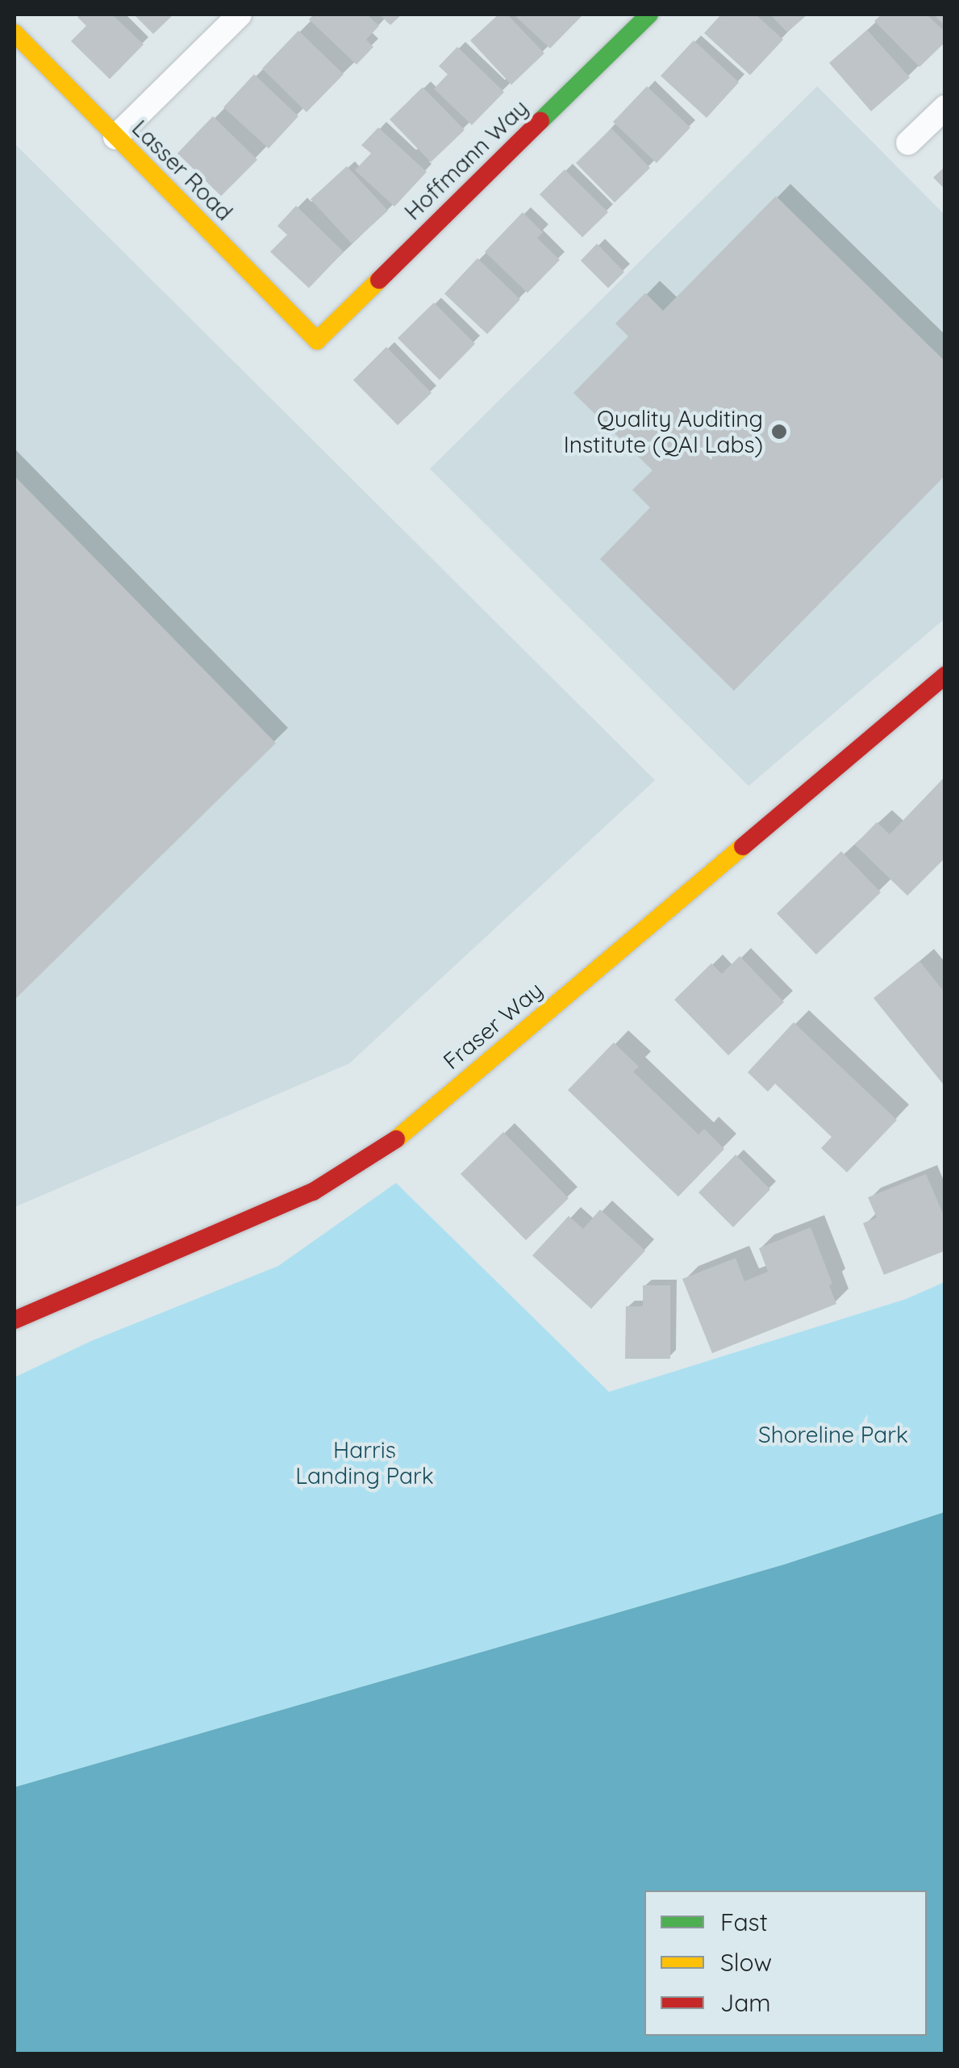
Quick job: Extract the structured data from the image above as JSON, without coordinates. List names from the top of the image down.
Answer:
{
  "streets": {
    "street": ["Hoffmann Way", "Lasser Road", "Fraser Way"]
  },
  "crossings": [
    ["Hoffmann Way", "Lasser Road"]
  ],
  "parks": ["Shoreline Park", "Harris Landing Park"],
  "places": ["Quality Auditing Institute (QAI Labs)"],
  "legend": ["Fast", "Slow", "Jam"]
}
